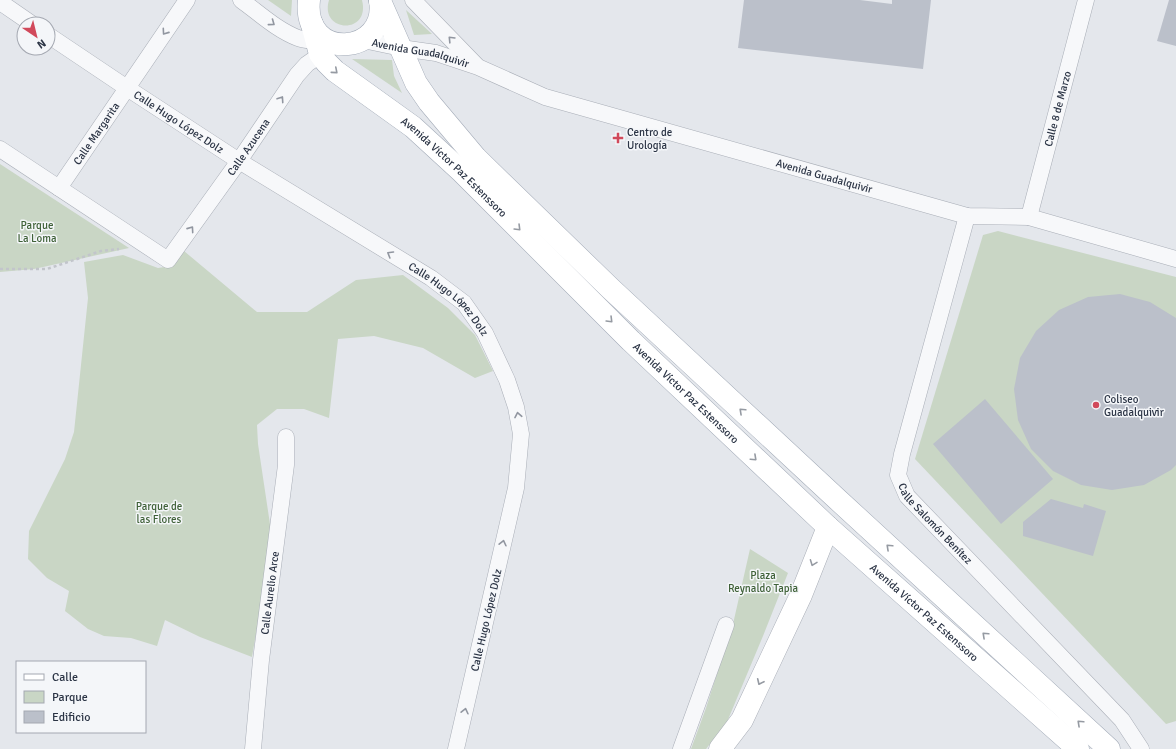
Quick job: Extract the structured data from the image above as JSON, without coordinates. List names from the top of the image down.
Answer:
{
  "streets": {
    "main road": ["Avenida Víctor Paz Estenssoro"],
    "street": [
      "Avenida Guadalquivir",
      "Calle 8 de Marzo",
      "Calle Hugo López Dolz",
      "Calle Margarita",
      "Calle Azucena",
      "Calle Salomón Benítez",
      "Calle Aurelio Arce"
    ]
  },
  "crossings": [
    ["Avenida Guadalquivir", "Calle 8 de Marzo"],
    ["Avenida Guadalquivir", "Avenida Víctor Paz Estenssoro"],
    ["Avenida Guadalquivir", "Calle Salomón Benítez"],
    ["Calle Hugo López Dolz", "Calle Margarita"],
    ["Calle Hugo López Dolz", "Calle Azucena"],
    ["Calle Margarita", "Calle Azucena"],
    ["Calle Azucena", "Avenida Víctor Paz Estenssoro"]
  ],
  "one_way": ["Calle Hugo López Dolz", "Calle Margarita"],
  "parks": ["Parque La Loma", "Parque de las Flores", "Plaza Reynaldo Tapia"],
  "places": {
    "health": ["Centro de Urología"],
    "other": ["Coliseo Guadalquivir"]
  },
  "legend": ["Calle", "Parque", "Edificio"],
  "north": "bottom right"
}
